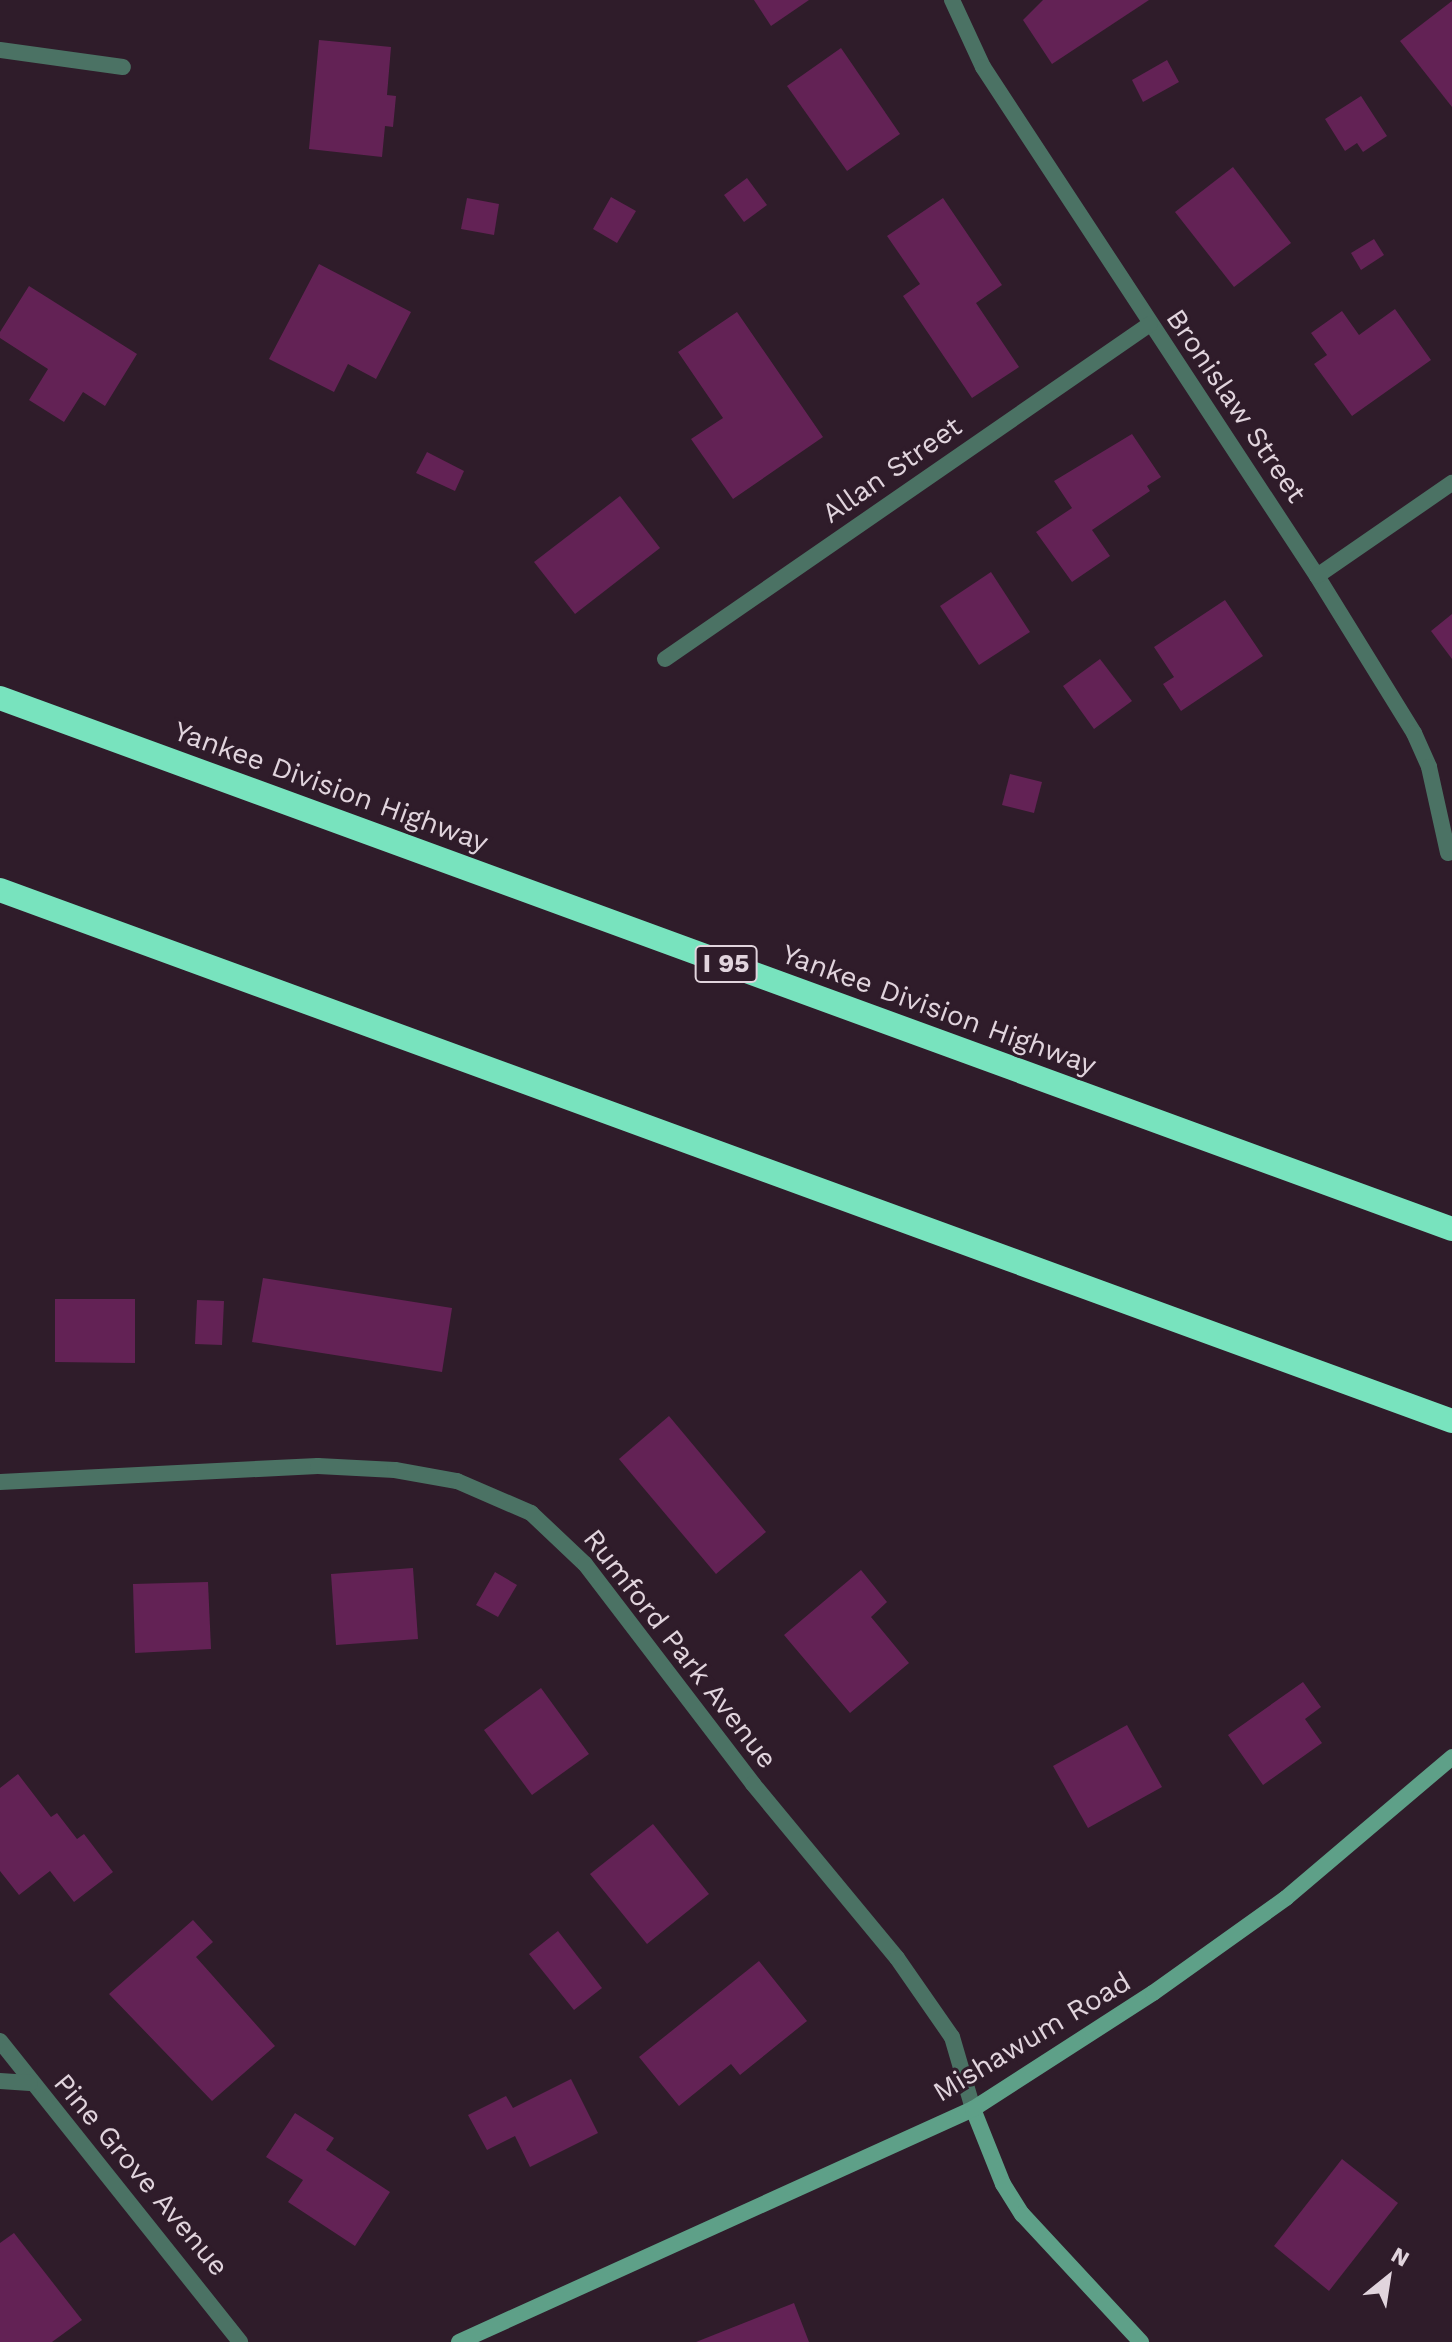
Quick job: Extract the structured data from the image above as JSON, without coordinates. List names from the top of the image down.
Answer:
{
  "streets": {
    "highway": ["Yankee Division Highway", "I 95"],
    "main road": ["Mishawum Road"],
    "street": [
      "Bronislaw Street",
      "Allan Street",
      "Rumford Park Avenue",
      "Pine Grove Avenue"
    ]
  },
  "crossings": [
    ["Bronislaw Street", "Allan Street"],
    ["Rumford Park Avenue", "Mishawum Road"]
  ],
  "north": "top right"
}
